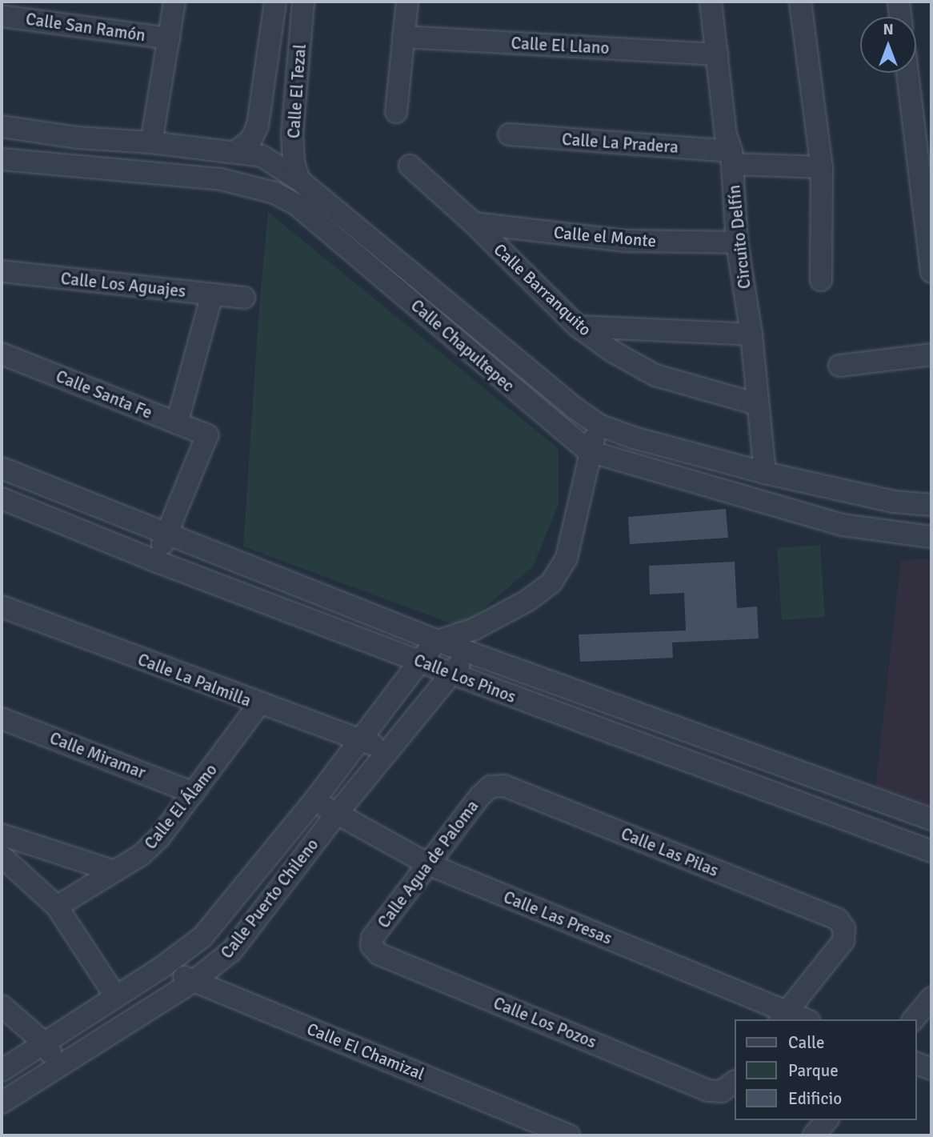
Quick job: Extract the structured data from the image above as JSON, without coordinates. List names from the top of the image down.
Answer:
{
  "streets": {
    "street": [
      "Calle San Ramón",
      "Calle El Llano",
      "Calle El Tezal",
      "Calle La Pradera",
      "Calle el Monte",
      "Circuito Delfín",
      "Calle Los Aguajes",
      "Calle Barranquito",
      "Calle Chapultepec",
      "Calle Santa Fe",
      "Calle Los Pinos",
      "Calle La Palmilla",
      "Calle Miramar",
      "Calle El Álamo",
      "Calle Las Pilas",
      "Calle Agua de Paloma",
      "Calle Puerto Chileno",
      "Calle Las Presas",
      "Calle Los Pozos",
      "Calle El Chamizal"
    ]
  },
  "crossings": [
    ["Calle El Llano", "Circuito Delfín"],
    ["Calle El Tezal", "Calle Chapultepec"],
    ["Calle La Pradera", "Circuito Delfín"],
    ["Calle el Monte", "Circuito Delfín"],
    ["Calle el Monte", "Calle Barranquito"],
    ["Circuito Delfín", "Calle Barranquito"],
    ["Circuito Delfín", "Calle Chapultepec"],
    ["Calle Santa Fe", "Calle Los Pinos"],
    ["Calle Los Pinos", "Calle Puerto Chileno"],
    ["Calle La Palmilla", "Calle El Álamo"],
    ["Calle La Palmilla", "Calle Puerto Chileno"],
    ["Calle Miramar", "Calle El Álamo"],
    ["Calle Las Pilas", "Calle Agua de Paloma"],
    ["Calle Las Pilas", "Calle Las Presas"],
    ["Calle Agua de Paloma", "Calle Las Presas"],
    ["Calle Agua de Paloma", "Calle Los Pozos"],
    ["Calle Puerto Chileno", "Calle Las Presas"],
    ["Calle Puerto Chileno", "Calle El Chamizal"]
  ],
  "legend": ["Calle", "Parque", "Edificio"],
  "north": "top"
}
